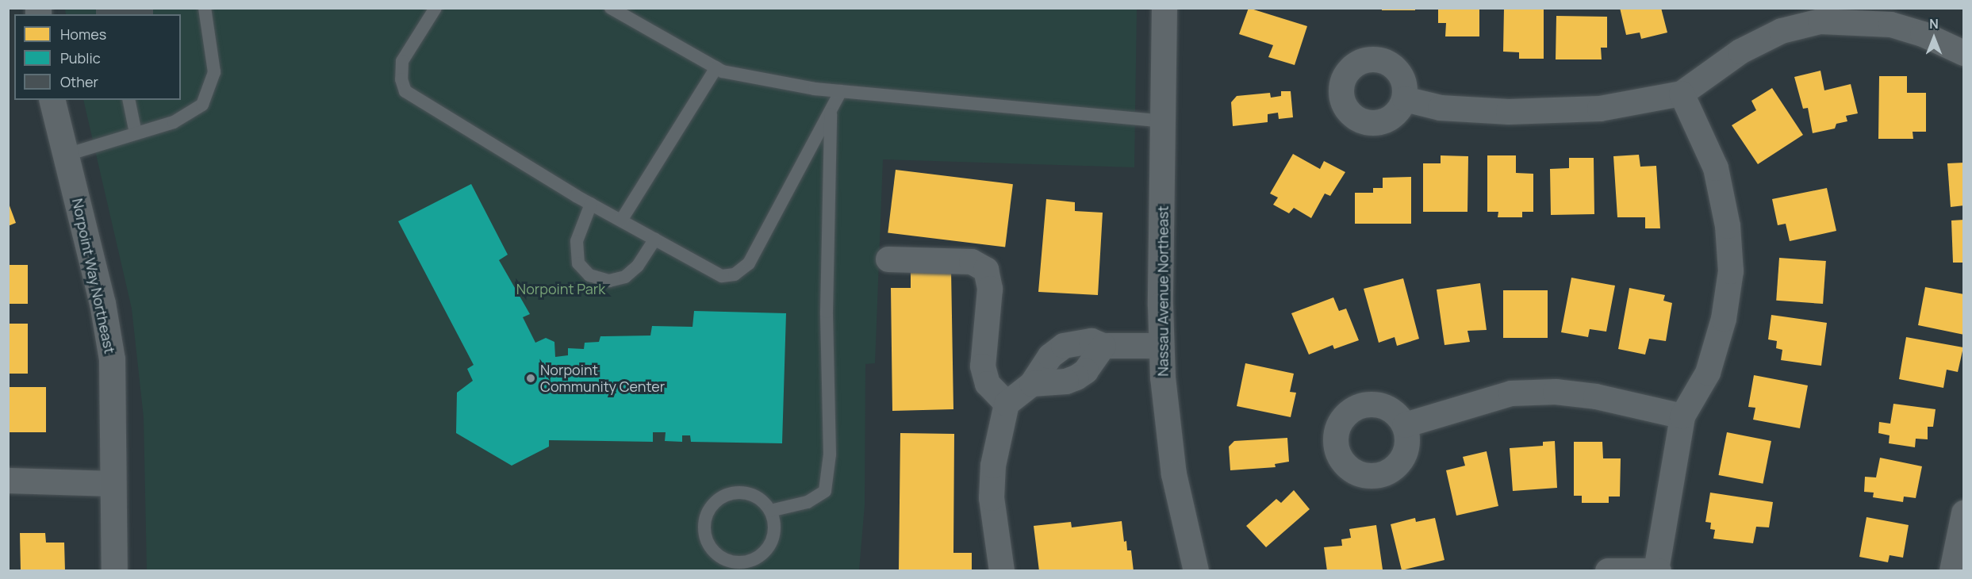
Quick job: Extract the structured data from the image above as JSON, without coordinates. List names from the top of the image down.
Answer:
{
  "streets": {
    "street": ["Norpoint Way Northeast", "Nassau Avenue Northeast"]
  },
  "parks": ["Norpoint Park"],
  "places": ["Norpoint Community Center"],
  "legend": ["Homes", "Public", "Other"],
  "north": "top"
}
